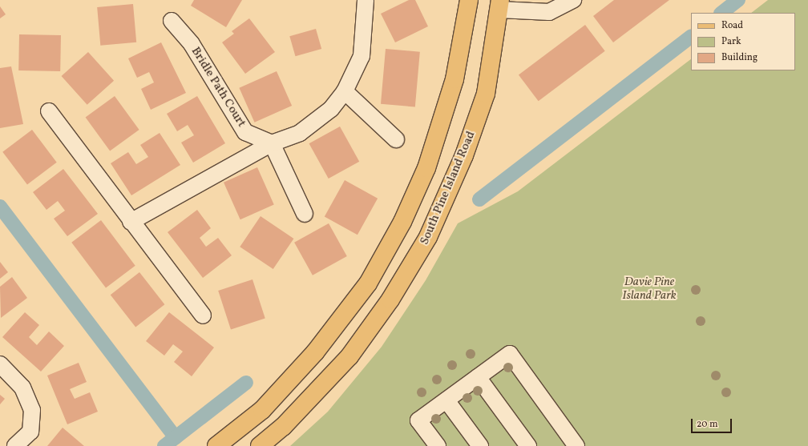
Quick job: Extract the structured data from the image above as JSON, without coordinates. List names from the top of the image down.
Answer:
{
  "streets": {
    "main road": ["South Pine Island Road"],
    "street": ["Bridle Path Court"]
  },
  "parks": ["Davie Pine Island Park"],
  "legend": ["Road", "Park", "Building"],
  "scale_bar": "20 m"
}
